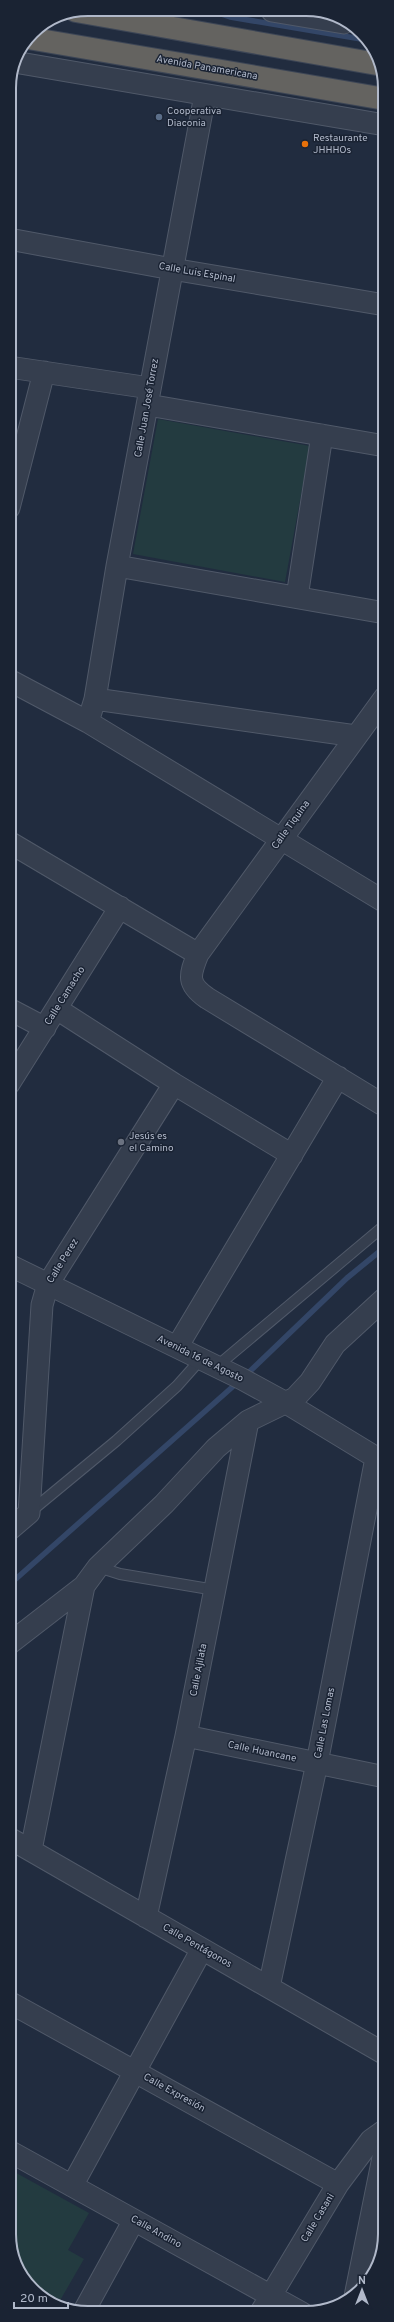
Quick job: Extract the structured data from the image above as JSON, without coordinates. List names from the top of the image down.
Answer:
{
  "streets": {
    "highway": ["Avenida Panamericana"],
    "street": [
      "Calle Luis Espinal",
      "Calle Juan José Torrez",
      "Calle Tiquina",
      "Calle Camacho",
      "Calle Perez",
      "Avenida 16 de Agosto",
      "Calle Ajllata",
      "Calle Las Lomas",
      "Calle Huancane",
      "Calle Pentágonos",
      "Calle Expresión",
      "Calle Casani",
      "Calle Andino"
    ]
  },
  "crossings": [
    ["Calle Luis Espinal", "Calle Juan José Torrez"],
    ["Calle Perez", "Avenida 16 de Agosto"],
    ["Calle Ajllata", "Calle Huancane"],
    ["Calle Ajllata", "Calle Pentágonos"],
    ["Calle Las Lomas", "Calle Huancane"],
    ["Calle Las Lomas", "Calle Pentágonos"],
    ["Calle Expresión", "Calle Casani"],
    ["Calle Casani", "Calle Andino"]
  ],
  "places": ["Cooperativa Diaconia", "Restaurante JHHHOs", "Jesús es el Camino"],
  "scale_bar": "20 m",
  "north": "top"
}
